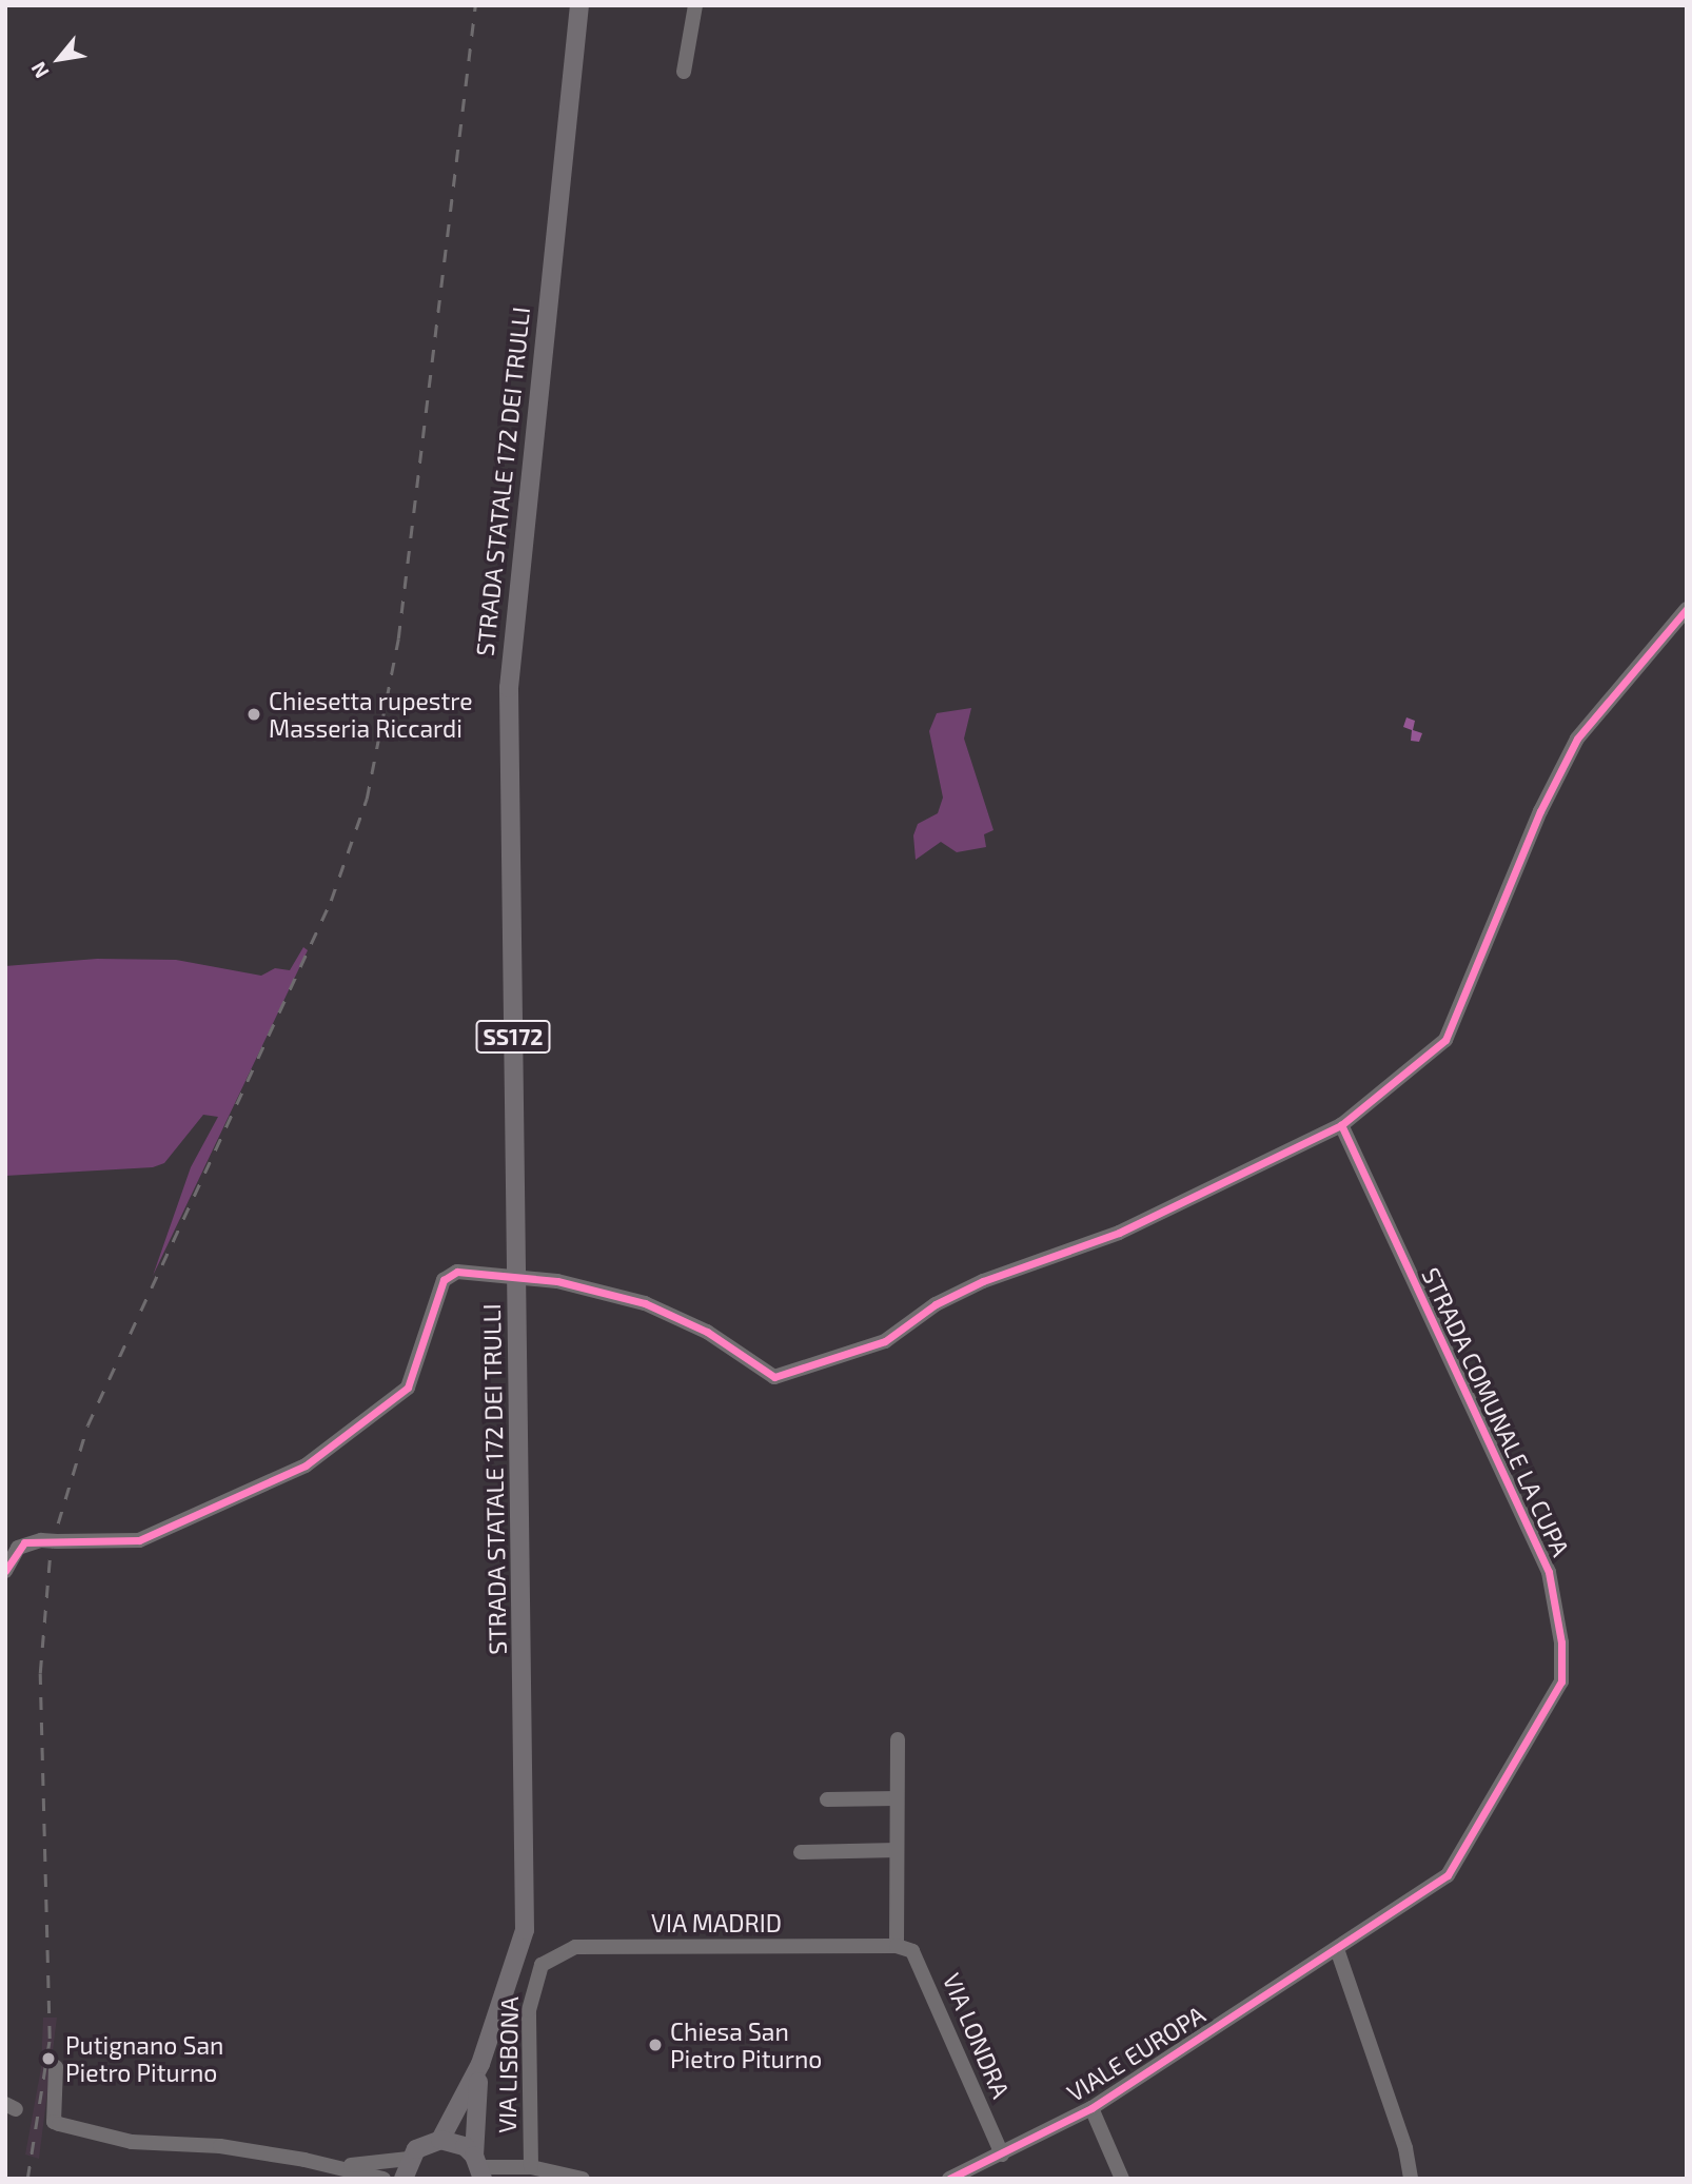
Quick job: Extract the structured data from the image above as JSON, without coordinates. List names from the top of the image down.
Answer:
{
  "streets": {
    "main road": ["STRADA STATALE 172 DEI TRULLI", "SS172"],
    "street": [
      "STRADA COMUNALE LA CUPA",
      "VIA MADRID",
      "VIA LONDRA",
      "VIALE EUROPA",
      "VIA LISBONA"
    ]
  },
  "crossings": [
    ["STRADA COMUNALE LA CUPA", "VIALE EUROPA"],
    ["VIA MADRID", "VIA LONDRA"],
    ["VIA MADRID", "VIA LISBONA"],
    ["VIA LONDRA", "VIALE EUROPA"]
  ],
  "places": ["Chiesetta rupestre Masseria Riccardi", "Chiesa San Pietro Piturno", "Putignano San Pietro Piturno"],
  "north": "bottom left"
}
